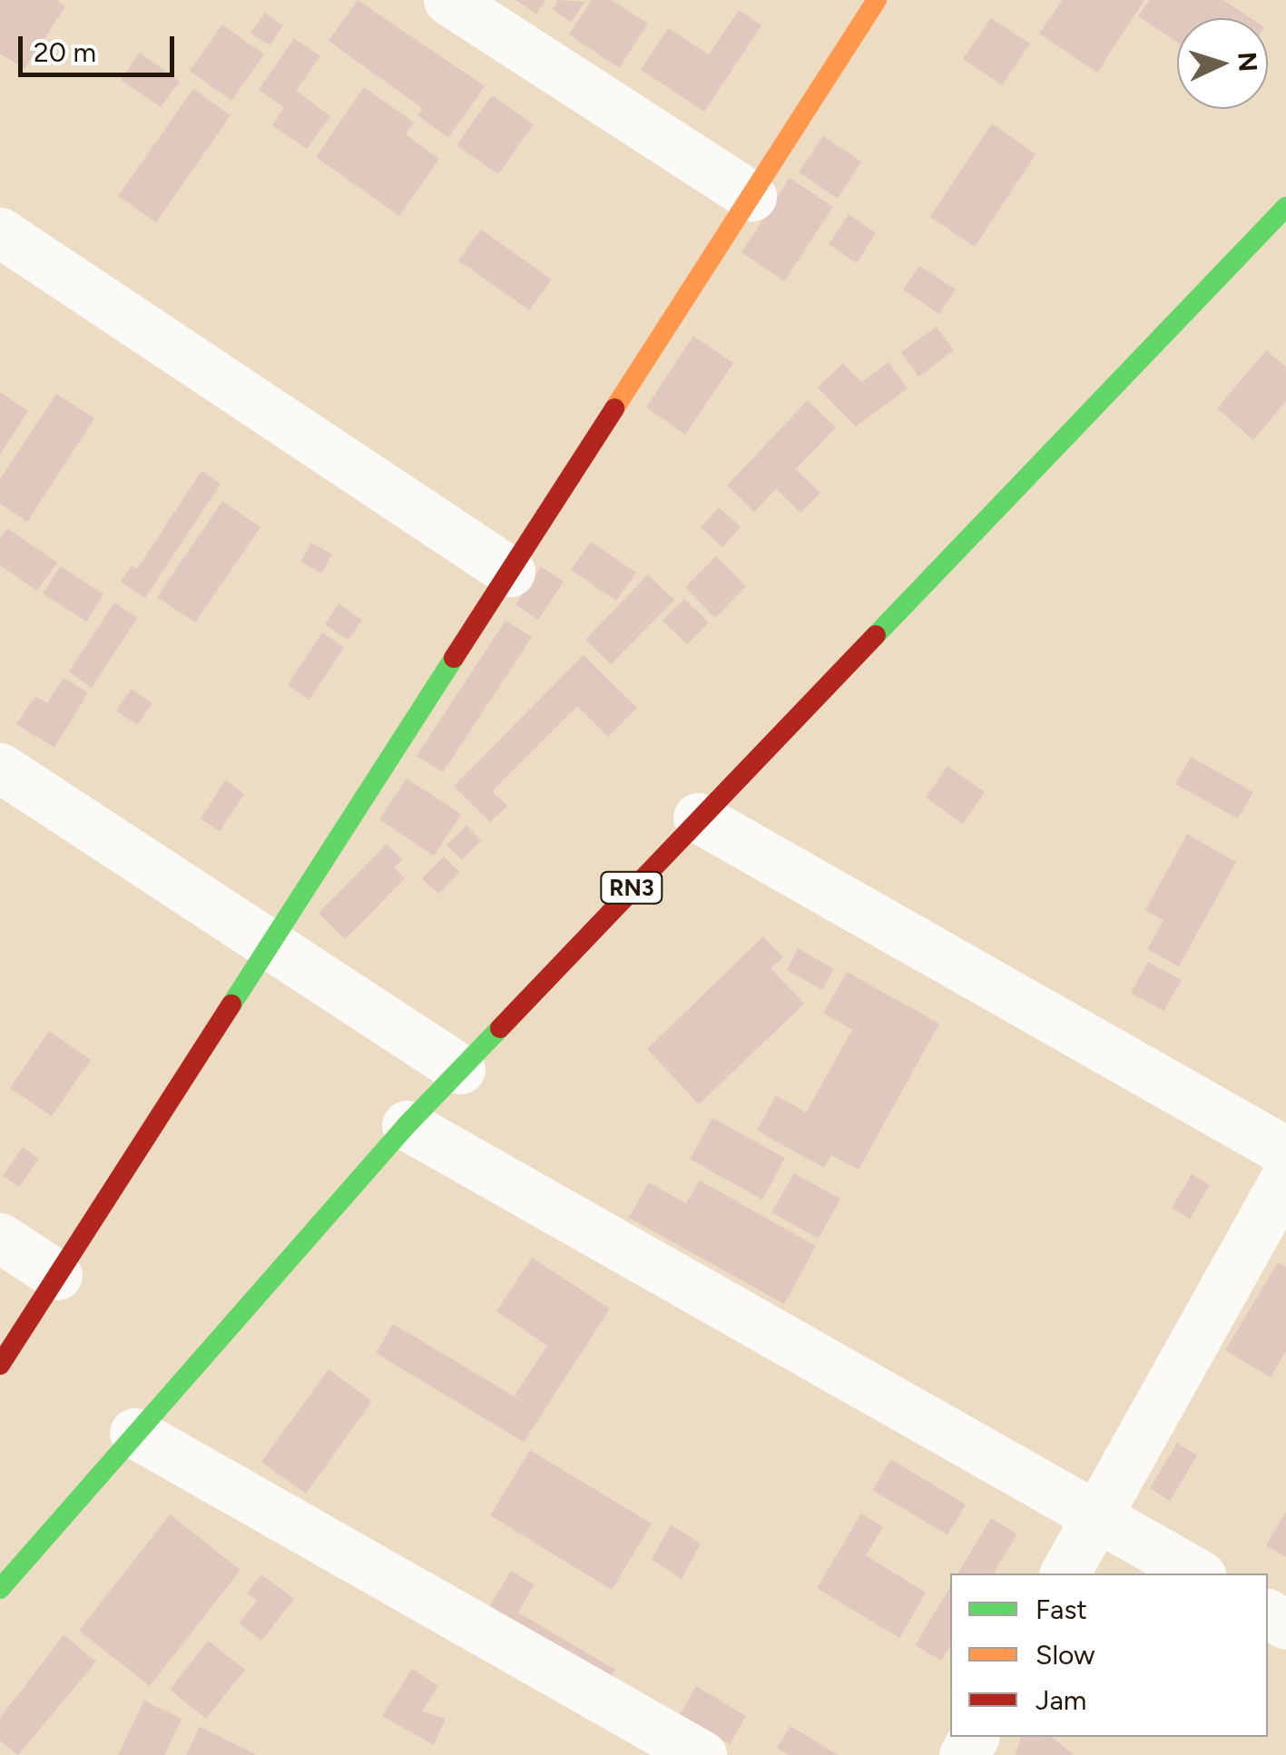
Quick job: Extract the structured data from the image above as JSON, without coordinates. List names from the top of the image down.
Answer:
{
  "streets": {
    "main road": ["RN3"]
  },
  "legend": ["Fast", "Slow", "Jam"],
  "scale_bar": "20 m",
  "north": "right"
}
